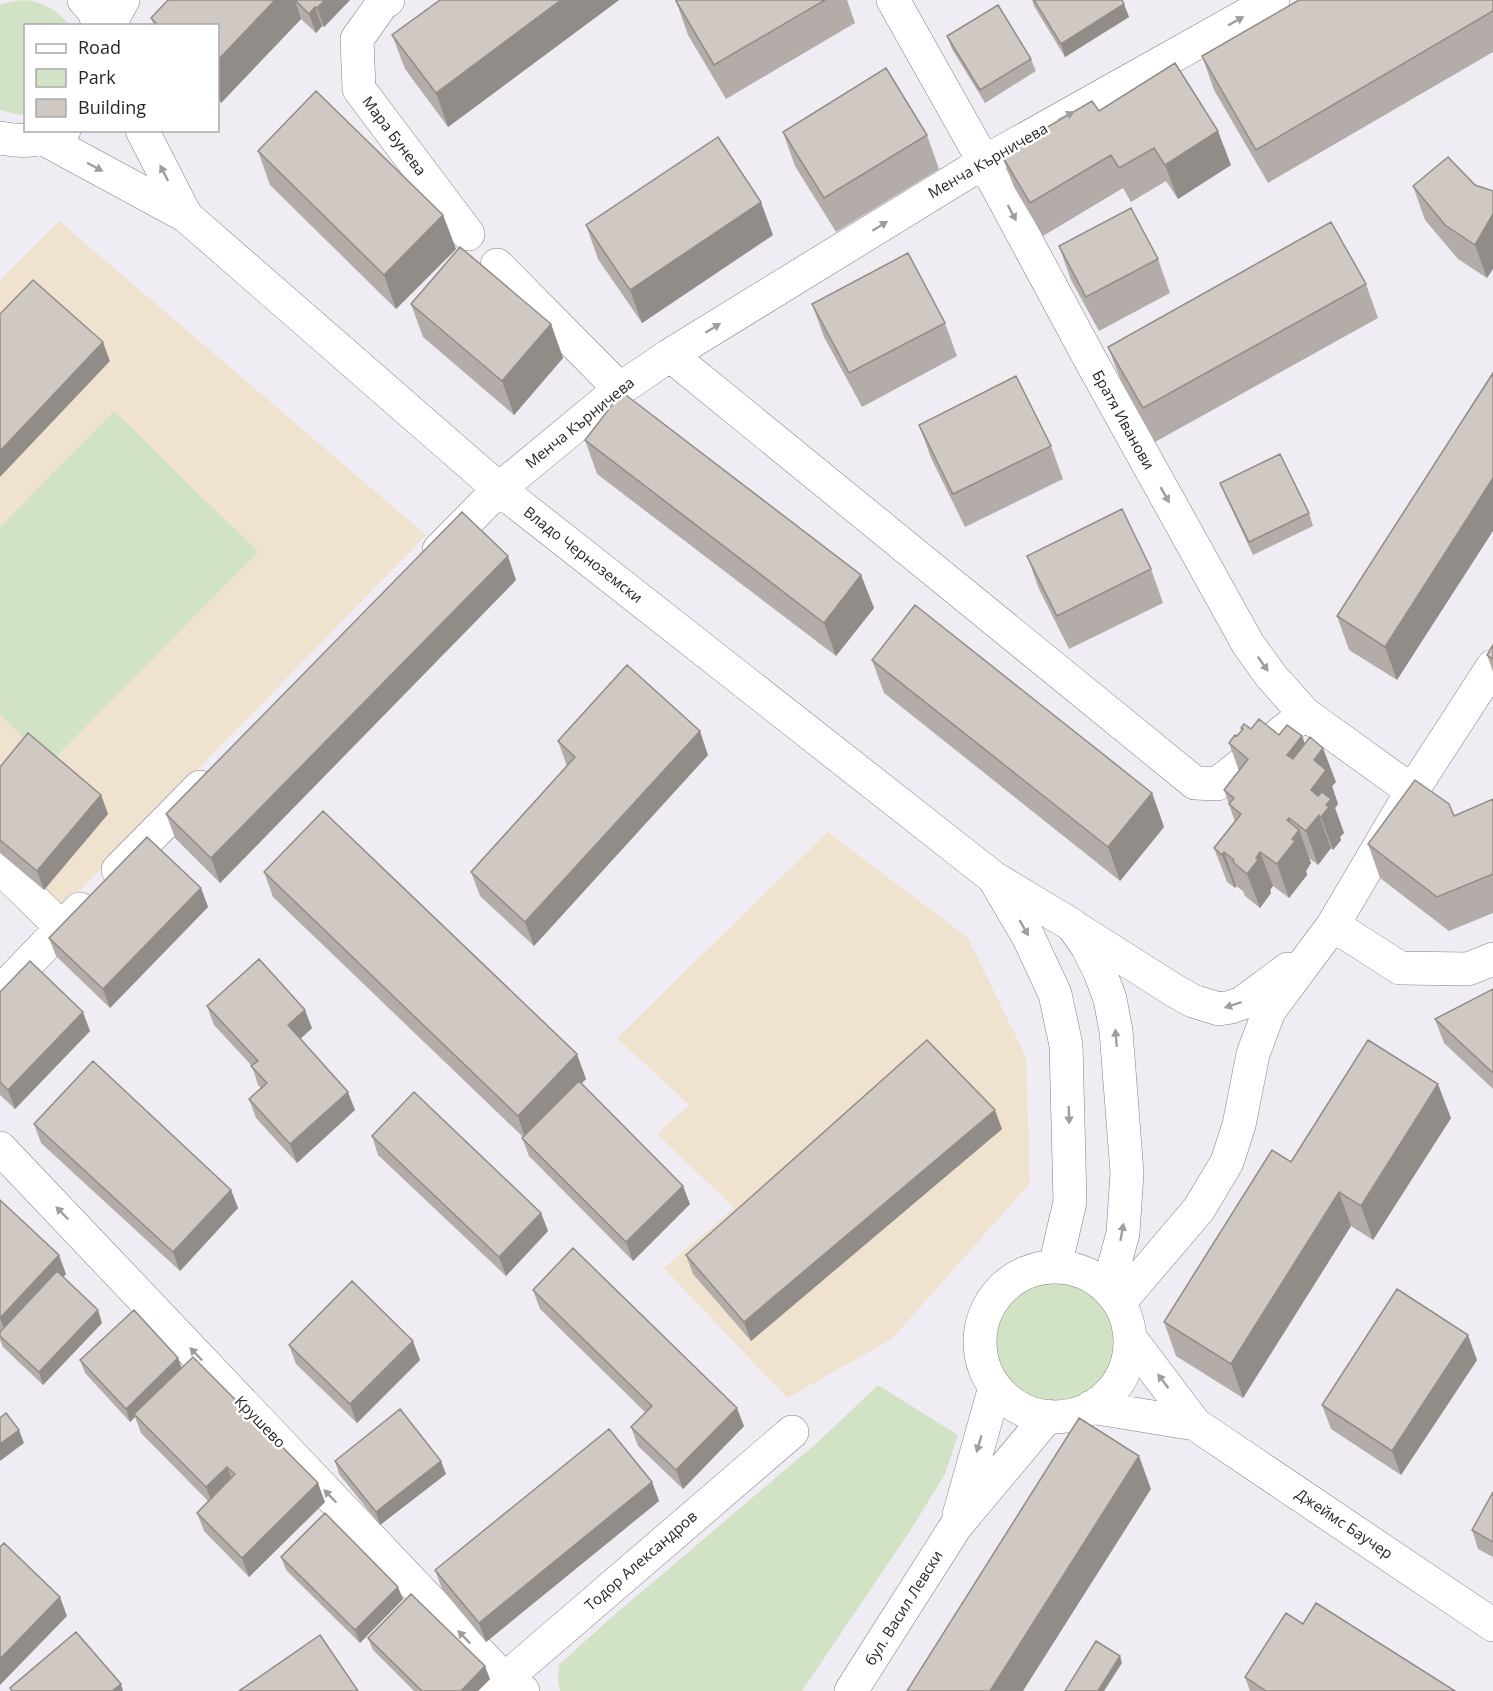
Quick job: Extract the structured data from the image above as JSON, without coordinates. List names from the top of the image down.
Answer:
{
  "streets": {
    "street": [
      "Мара Бунева",
      "Менча Кърничева",
      "Братя Иванови",
      "Владо Черноземски",
      "Крушево",
      "Джеймс Баучер",
      "Тодор Александров",
      "бул. Васил Левски"
    ]
  },
  "crossings": [
    ["Менча Кърничева", "Братя Иванови"],
    ["Менча Кърничева", "Владо Черноземски"],
    ["Крушево", "Тодор Александров"]
  ],
  "one_way": ["Менча Кърничева", "Братя Иванови", "Крушево"],
  "legend": ["Road", "Park", "Building"]
}
